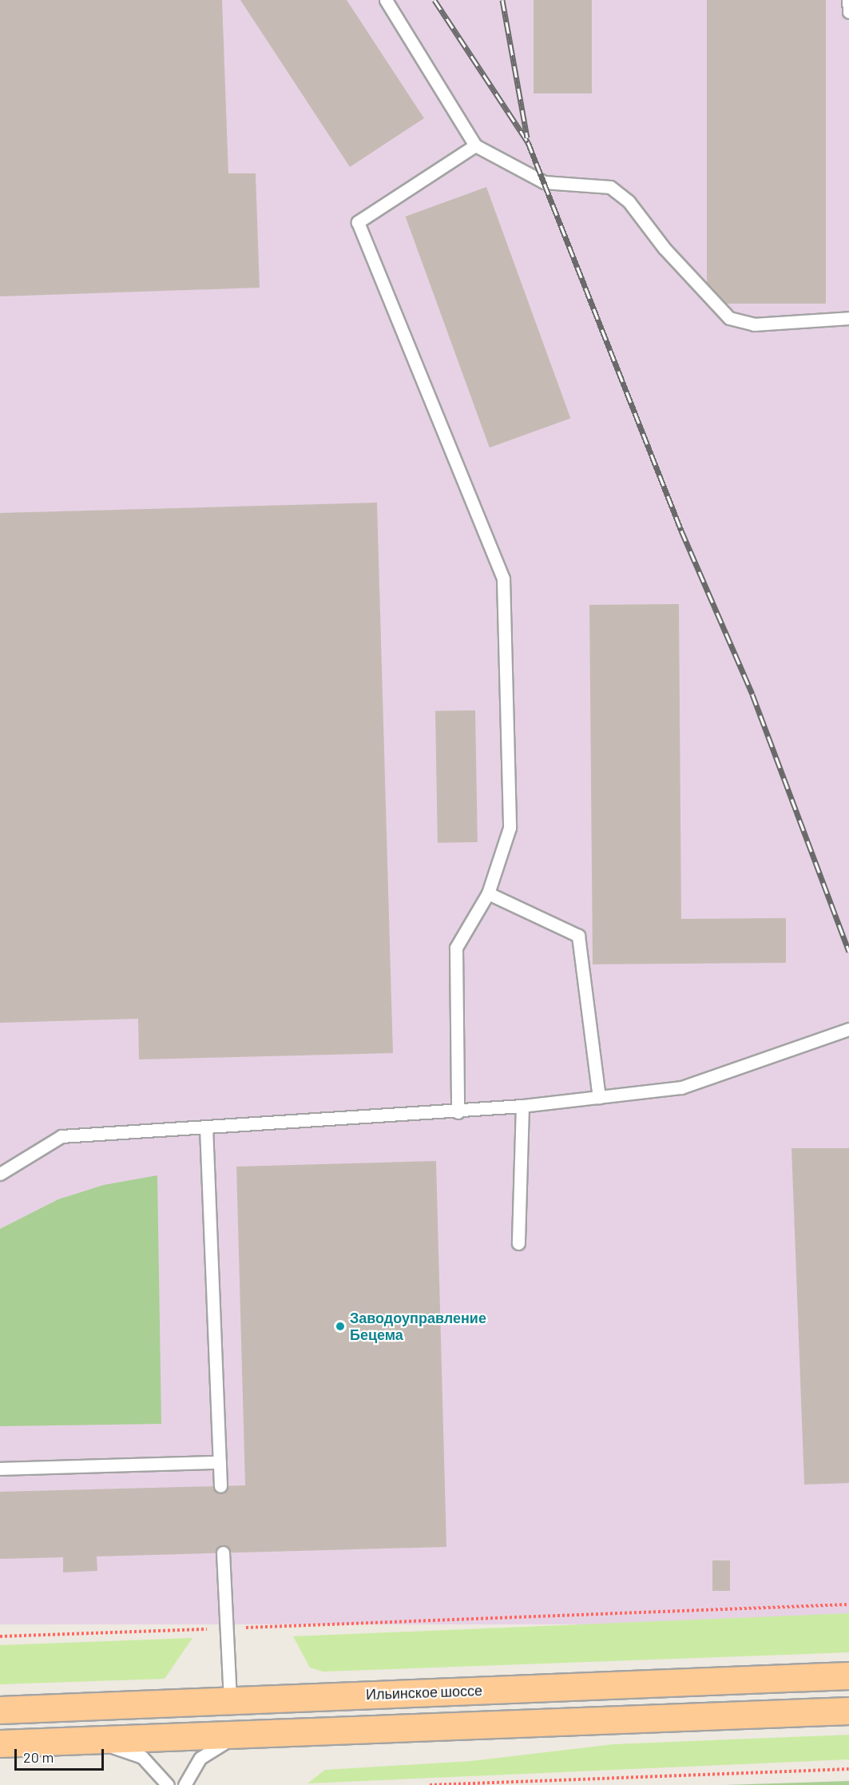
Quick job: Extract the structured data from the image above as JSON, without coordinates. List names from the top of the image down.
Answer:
{
  "streets": {
    "main road": ["Ильинское шоссе"]
  },
  "places": ["Заводоуправление Бецема"],
  "scale_bar": "20 m"
}
